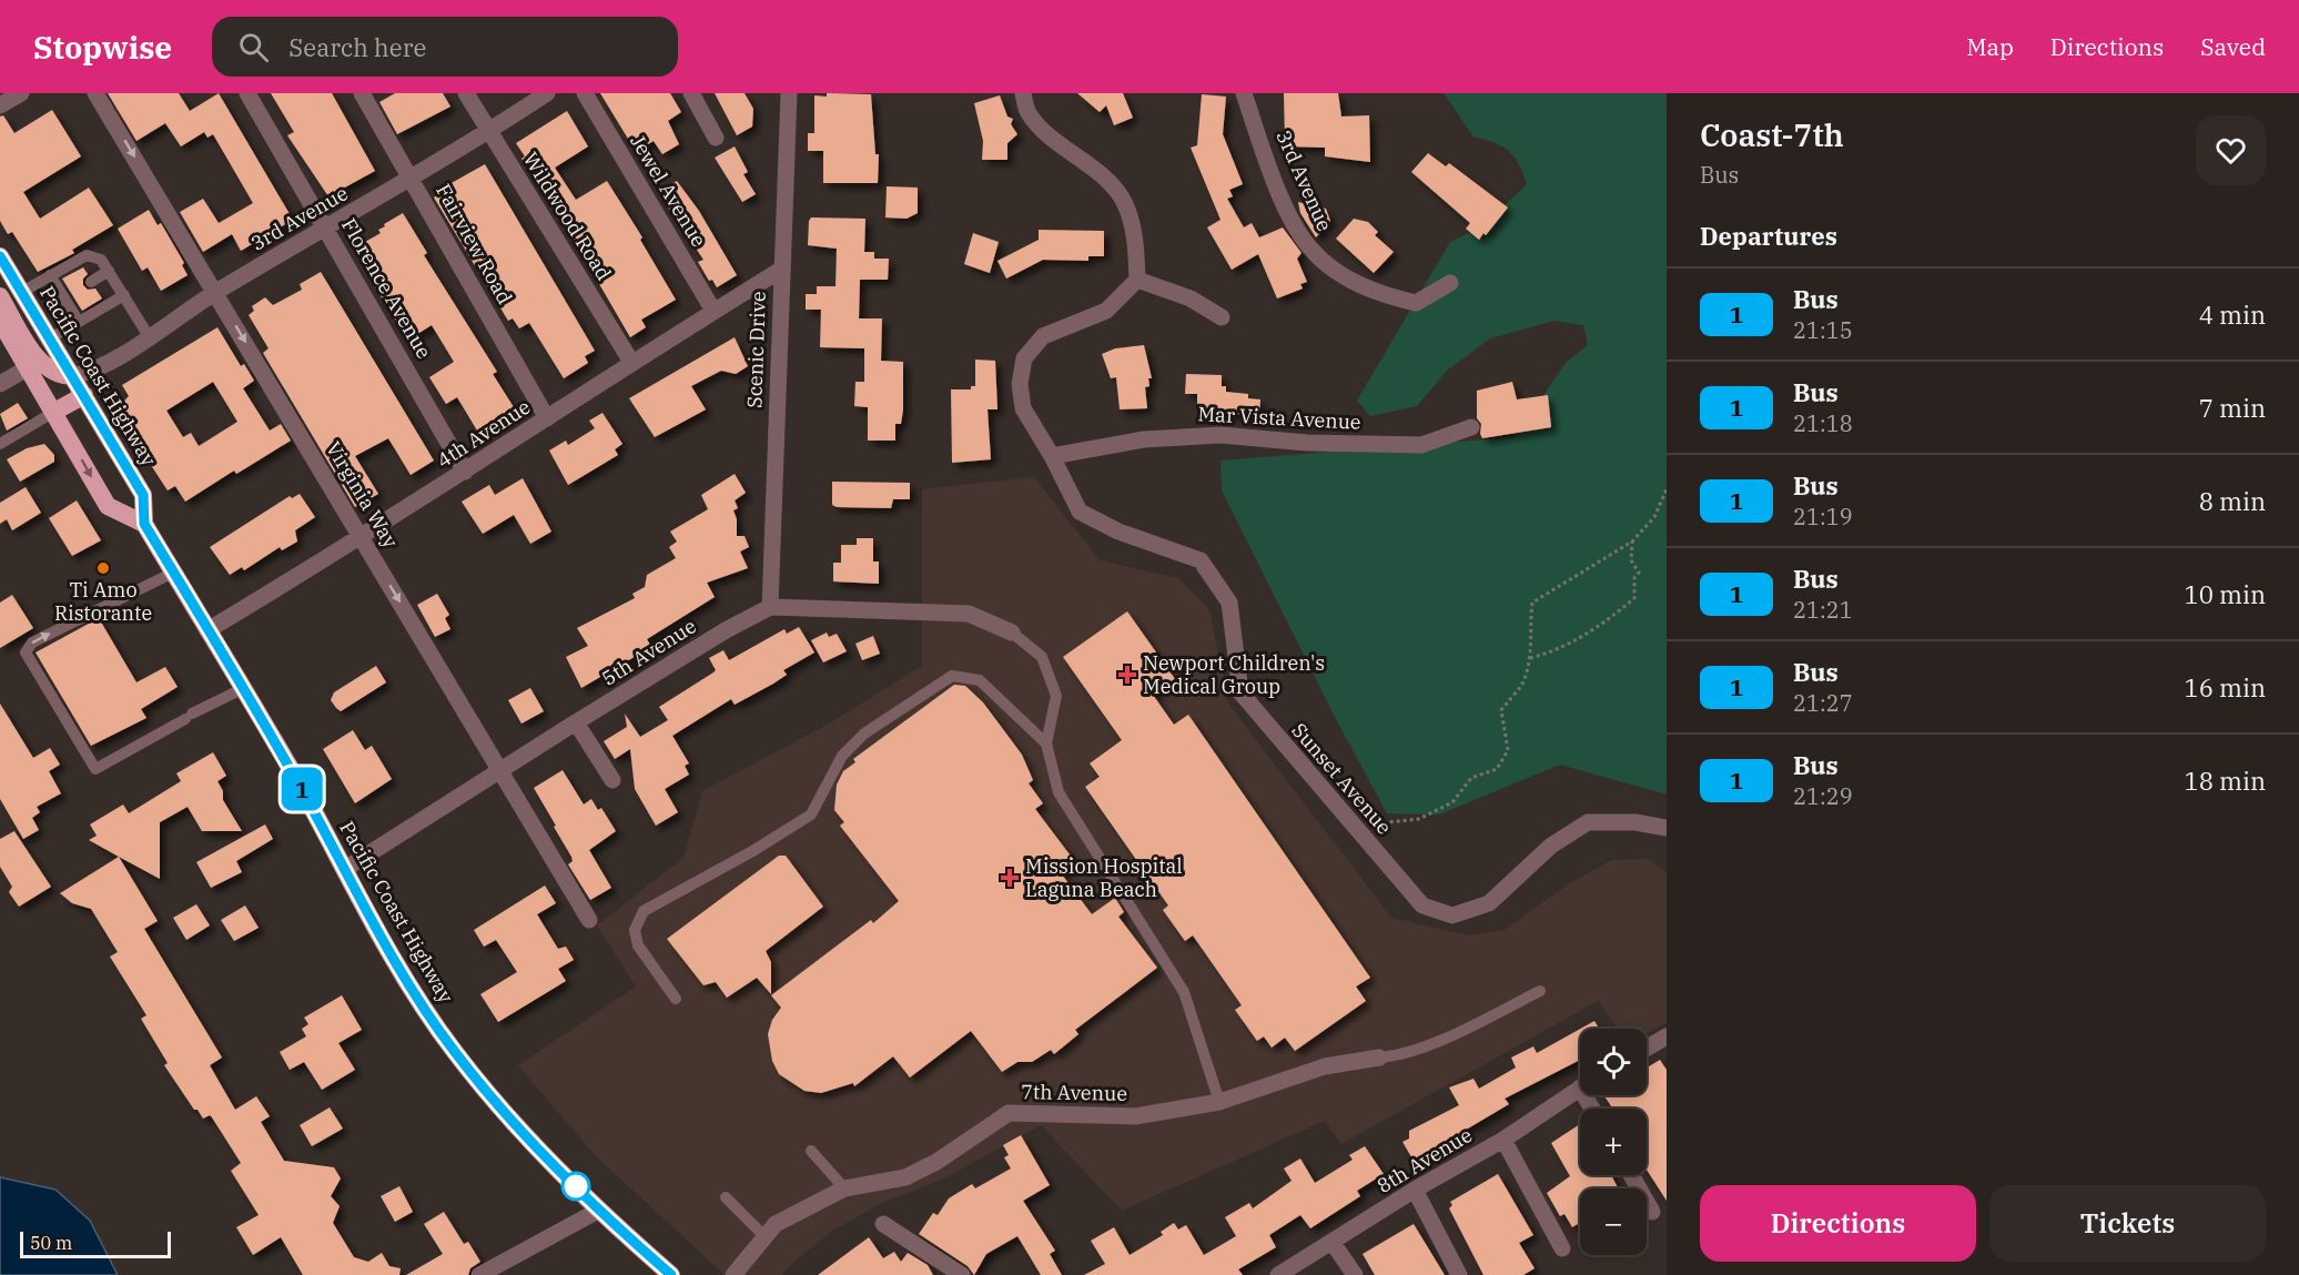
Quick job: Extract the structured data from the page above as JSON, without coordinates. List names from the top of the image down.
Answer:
{
  "streets": {
    "highway": ["Pacific Coast Highway"],
    "street": [
      "3rd Avenue",
      "Jewel Avenue",
      "Wildwood Road",
      "Fairview Road",
      "Florence Avenue",
      "Scenic Drive",
      "Mar Vista Avenue",
      "4th Avenue",
      "Virginia Way",
      "5th Avenue",
      "Sunset Avenue",
      "7th Avenue",
      "8th Avenue"
    ]
  },
  "crossings": [
    ["3rd Avenue", "Wildwood Road"],
    ["3rd Avenue", "Fairview Road"],
    ["3rd Avenue", "Florence Avenue"],
    ["3rd Avenue", "Pacific Coast Highway"],
    ["3rd Avenue", "Virginia Way"],
    ["Jewel Avenue", "4th Avenue"],
    ["Wildwood Road", "4th Avenue"],
    ["Fairview Road", "4th Avenue"],
    ["Florence Avenue", "4th Avenue"],
    ["Scenic Drive", "4th Avenue"],
    ["Scenic Drive", "5th Avenue"],
    ["Pacific Coast Highway", "4th Avenue"],
    ["Pacific Coast Highway", "5th Avenue"],
    ["Mar Vista Avenue", "Sunset Avenue"],
    ["4th Avenue", "Virginia Way"],
    ["Virginia Way", "5th Avenue"]
  ],
  "one_way": ["Virginia Way"],
  "places": {
    "other": ["Ti Amo Ristorante"],
    "health": ["Newport Children's Medical Group", "Mission Hospital Laguna Beach"]
  },
  "lines": ["bus line 1"],
  "scale_bar": "50 m",
  "page": {
    "header": "Stopwise",
    "search": "Search here",
    "nav": ["Map", "Directions", "Saved"],
    "on_map": "1",
    "heading": [
      ["Coast-7th", "Bus"],
      "Departures"
    ],
    "list": [
      {
        "mark": "1",
        "name": "Bus",
        "note": "21:15",
        "value": "4 min"
      },
      {
        "mark": "1",
        "name": "Bus",
        "note": "21:18",
        "value": "7 min"
      },
      {
        "mark": "1",
        "name": "Bus",
        "note": "21:19",
        "value": "8 min"
      },
      {
        "mark": "1",
        "name": "Bus",
        "note": "21:21",
        "value": "10 min"
      },
      {
        "mark": "1",
        "name": "Bus",
        "note": "21:27",
        "value": "16 min"
      },
      {
        "mark": "1",
        "name": "Bus",
        "note": "21:29",
        "value": "18 min"
      }
    ],
    "map_buttons": ["+", "−"],
    "buttons": ["Directions", "Tickets"],
    "scale": "50 m"
  }
}
